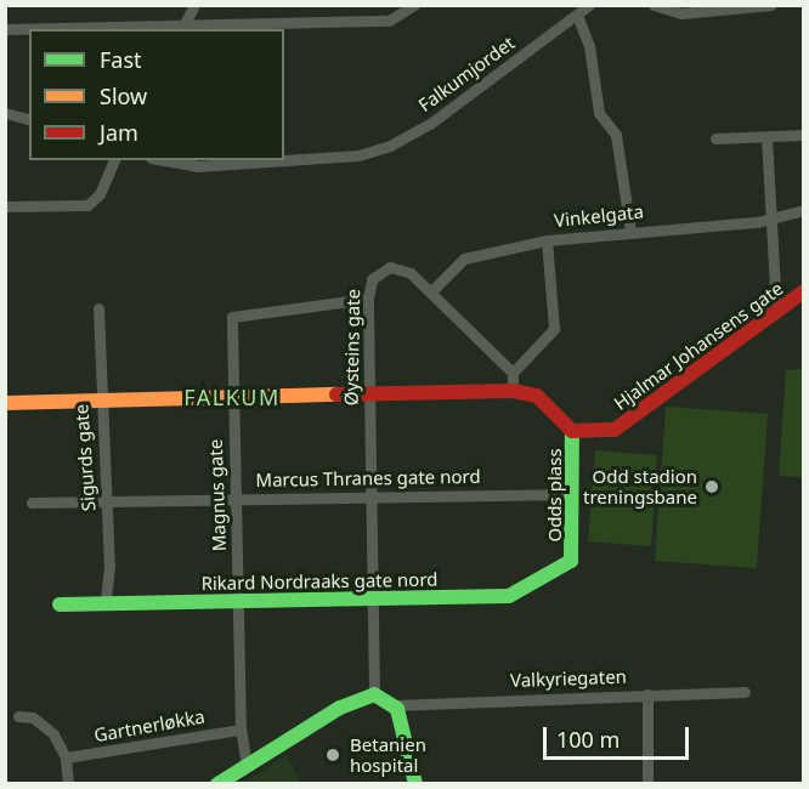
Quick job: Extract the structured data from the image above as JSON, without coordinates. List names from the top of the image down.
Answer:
{
  "streets": {
    "street": [
      "Falkumjordet",
      "Vinkelgata",
      "Hjalmar Johansens gate",
      "Øysteins gate",
      "Sigurds gate",
      "Marcus Thranes gate nord",
      "Magnus gate",
      "Odds plass",
      "Rikard Nordraaks gate nord",
      "Valkyriegaten",
      "Gartnerløkka"
    ]
  },
  "crossings": [
    ["Vinkelgata", "Øysteins gate"],
    ["Hjalmar Johansens gate", "Odds plass"],
    ["Øysteins gate", "Marcus Thranes gate nord"],
    ["Øysteins gate", "Magnus gate"],
    ["Øysteins gate", "Rikard Nordraaks gate nord"],
    ["Sigurds gate", "Marcus Thranes gate nord"],
    ["Sigurds gate", "Rikard Nordraaks gate nord"],
    ["Marcus Thranes gate nord", "Magnus gate"],
    ["Marcus Thranes gate nord", "Odds plass"],
    ["Magnus gate", "Rikard Nordraaks gate nord"],
    ["Magnus gate", "Gartnerløkka"],
    ["Odds plass", "Rikard Nordraaks gate nord"]
  ],
  "districts": ["FALKUM"],
  "places": ["Odd stadion treningsbane", "Betanien hospital"],
  "legend": ["Fast", "Slow", "Jam"],
  "scale_bar": "100 m"
}
